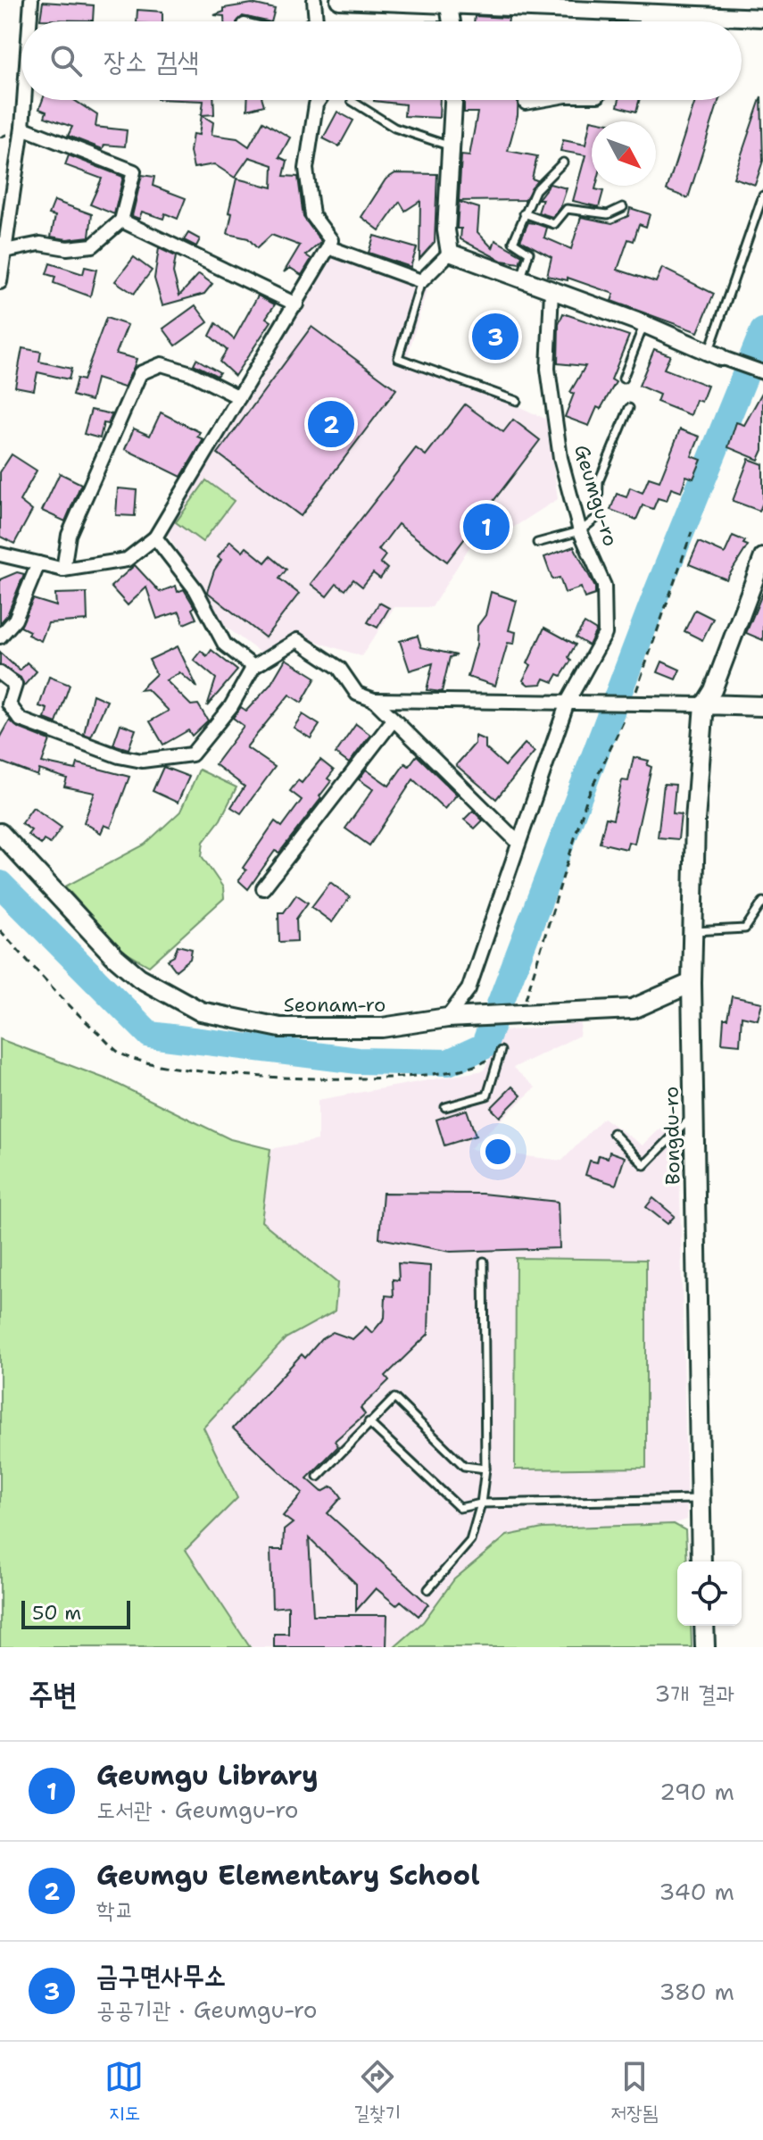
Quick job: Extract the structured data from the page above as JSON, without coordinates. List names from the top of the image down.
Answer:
{
  "streets": {
    "main road": ["Seonam-ro", "Bongdu-ro"],
    "street": ["Geumgu-ro"]
  },
  "crossings": [
    ["Geumgu-ro", "Seonam-ro"],
    ["Seonam-ro", "Bongdu-ro"]
  ],
  "scale_bar": "50 m",
  "north": "bottom right",
  "page": {
    "search": "장소 검색",
    "pins": ["3", "2", "1"],
    "scale": "50 m",
    "heading": ["주변", "3개 결과"],
    "list": [
      {
        "mark": "1",
        "name": "Geumgu Library",
        "note": "도서관 · Geumgu-ro",
        "value": "290 m"
      },
      {
        "mark": "2",
        "name": "Geumgu Elementary School",
        "note": "학교",
        "value": "340 m"
      },
      {
        "mark": "3",
        "name": "금구면사무소",
        "note": "공공기관 · Geumgu-ro",
        "value": "380 m"
      }
    ],
    "nav": ["지도", "길찾기", "저장됨"]
  }
}
